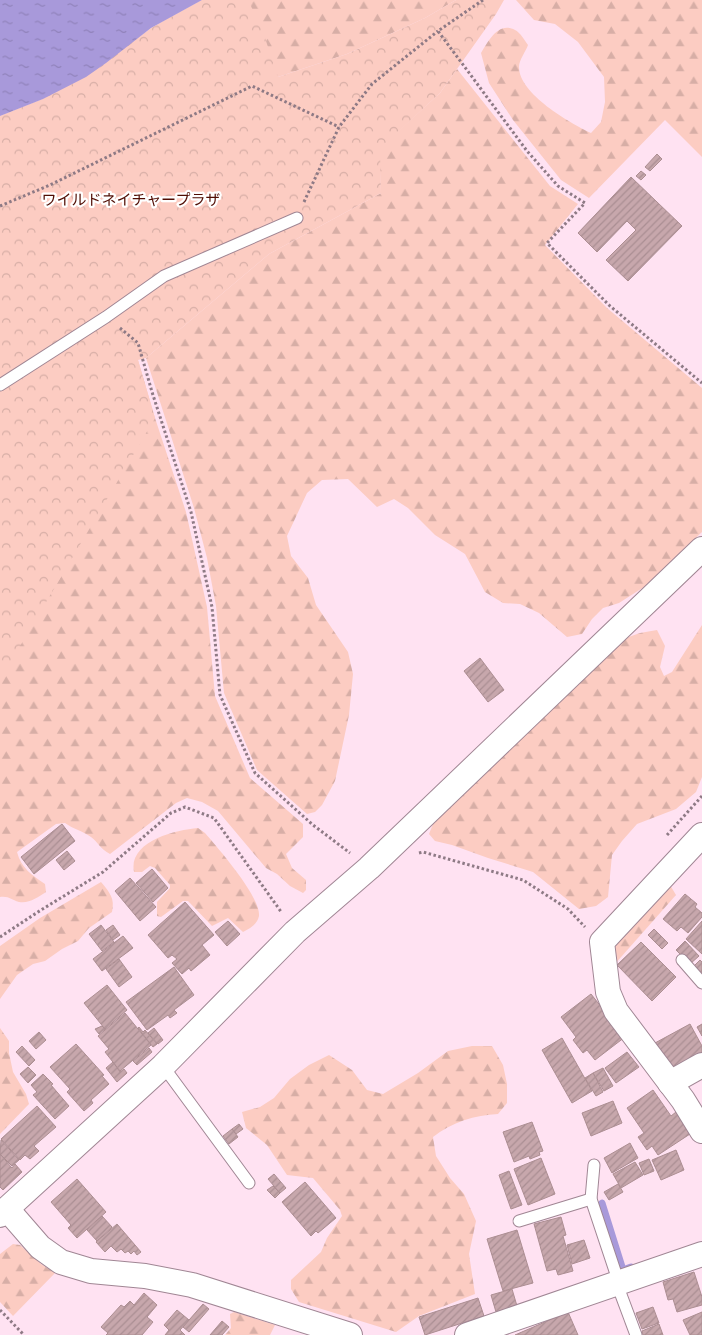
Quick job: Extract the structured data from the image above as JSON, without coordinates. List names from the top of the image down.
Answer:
{
  "parks": ["ワイルドネイチャープラザ"]
}
